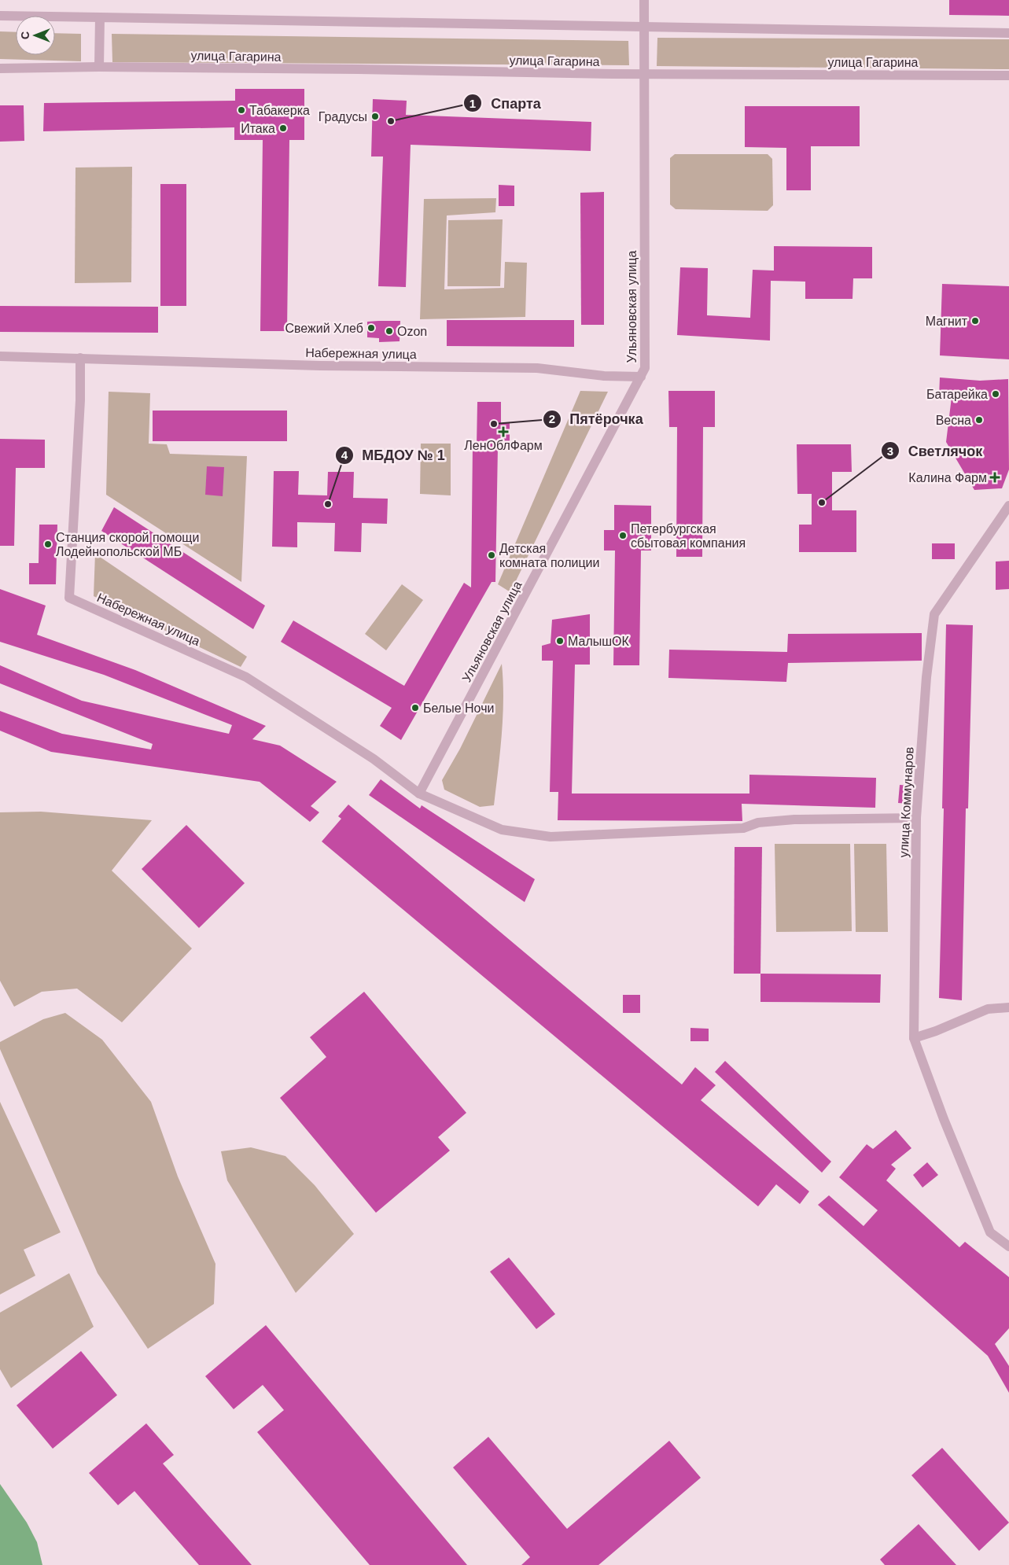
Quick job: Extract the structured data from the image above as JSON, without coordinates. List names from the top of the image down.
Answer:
{
  "streets": {
    "street": [
      "улица Гагарина",
      "Ульяновская улица",
      "Набережная улица",
      "улица Коммунаров"
    ]
  },
  "crossings": [
    ["улица Гагарина", "Ульяновская улица"],
    ["Ульяновская улица", "Набережная улица"]
  ],
  "places": {
    "other": [
      "Табакерка",
      "Градусы",
      "Спарта",
      "Итака",
      "Магнит",
      "Свежий Хлеб",
      "Ozon",
      "Батарейка",
      "Весна",
      "Пятёрочка",
      "Светлячок",
      "МБДОУ № 1",
      "Петербургская сбытовая компания",
      "Станция скорой помощи Лодейнопольской МБ",
      "Детская комната полиции",
      "МалышОК",
      "Белые Ночи"
    ],
    "health": ["ЛенОблФарм", "Калина Фарм"]
  },
  "north": "left"
}
